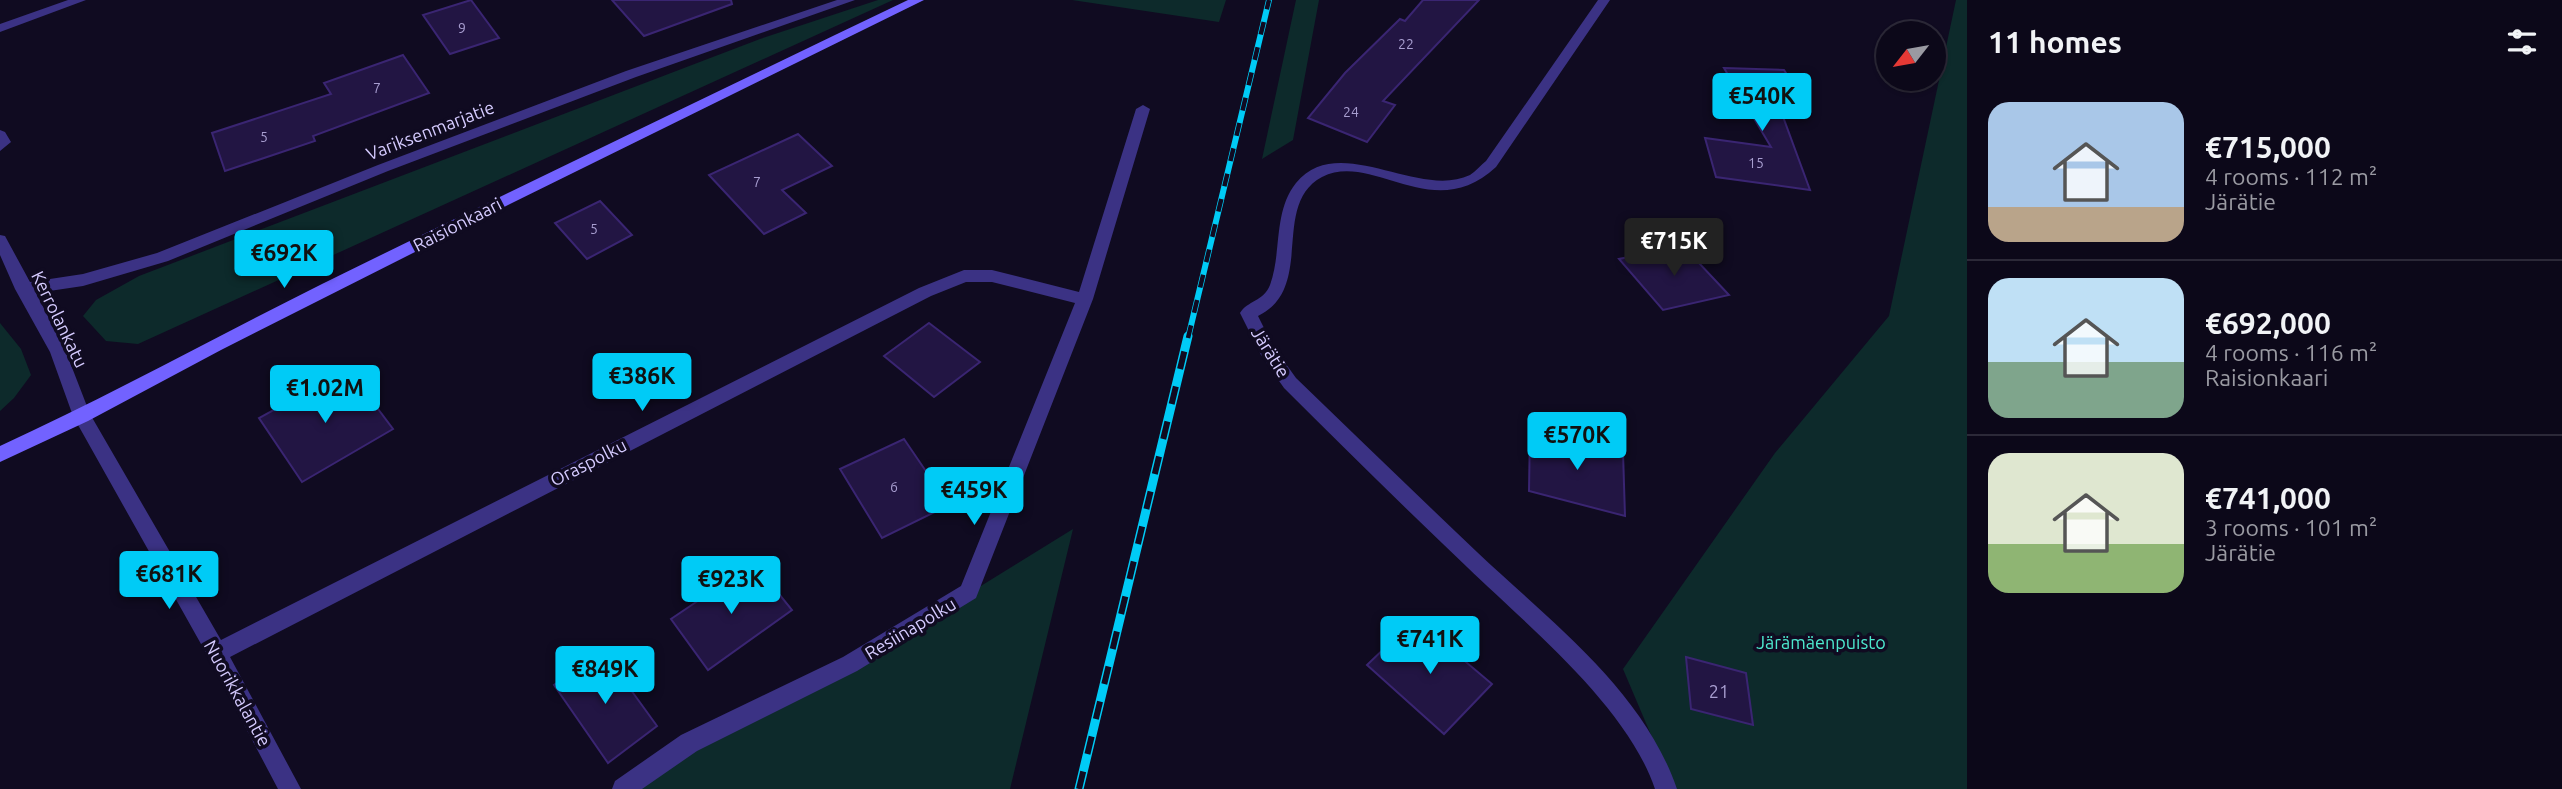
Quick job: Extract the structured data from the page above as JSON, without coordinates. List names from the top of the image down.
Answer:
{
  "streets": {
    "main road": ["Raisionkaari"],
    "street": [
      "Variksenmarjatie",
      "Kerrolankatu",
      "Järätie",
      "Oraspolku",
      "Resiinapolku",
      "Nuorikkalantie"
    ]
  },
  "crossings": [
    ["Variksenmarjatie", "Kerrolankatu"],
    ["Raisionkaari", "Kerrolankatu"],
    ["Raisionkaari", "Nuorikkalantie"],
    ["Kerrolankatu", "Nuorikkalantie"],
    ["Oraspolku", "Resiinapolku"],
    ["Oraspolku", "Nuorikkalantie"]
  ],
  "parks": ["Järämäenpuisto"],
  "house_numbers": [
    "9",
    "22",
    "7",
    "24",
    "5",
    "15",
    "7",
    "5",
    "6",
    "21"
  ],
  "north": "bottom left",
  "page": {
    "heading": "11 homes",
    "price": [
      "€540K",
      "€715K",
      "€692K",
      "€386K",
      "€1.02M",
      "€570K",
      "€459K",
      "€681K",
      "€923K",
      "€741K",
      "€849K"
    ],
    "list": [
      {
        "name": "€715,000",
        "note": "4 rooms · 112 m² · Järätie"
      },
      {
        "name": "€692,000",
        "note": "4 rooms · 116 m² · Raisionkaari"
      },
      {
        "name": "€741,000",
        "note": "3 rooms · 101 m² · Järätie"
      }
    ]
  }
}
